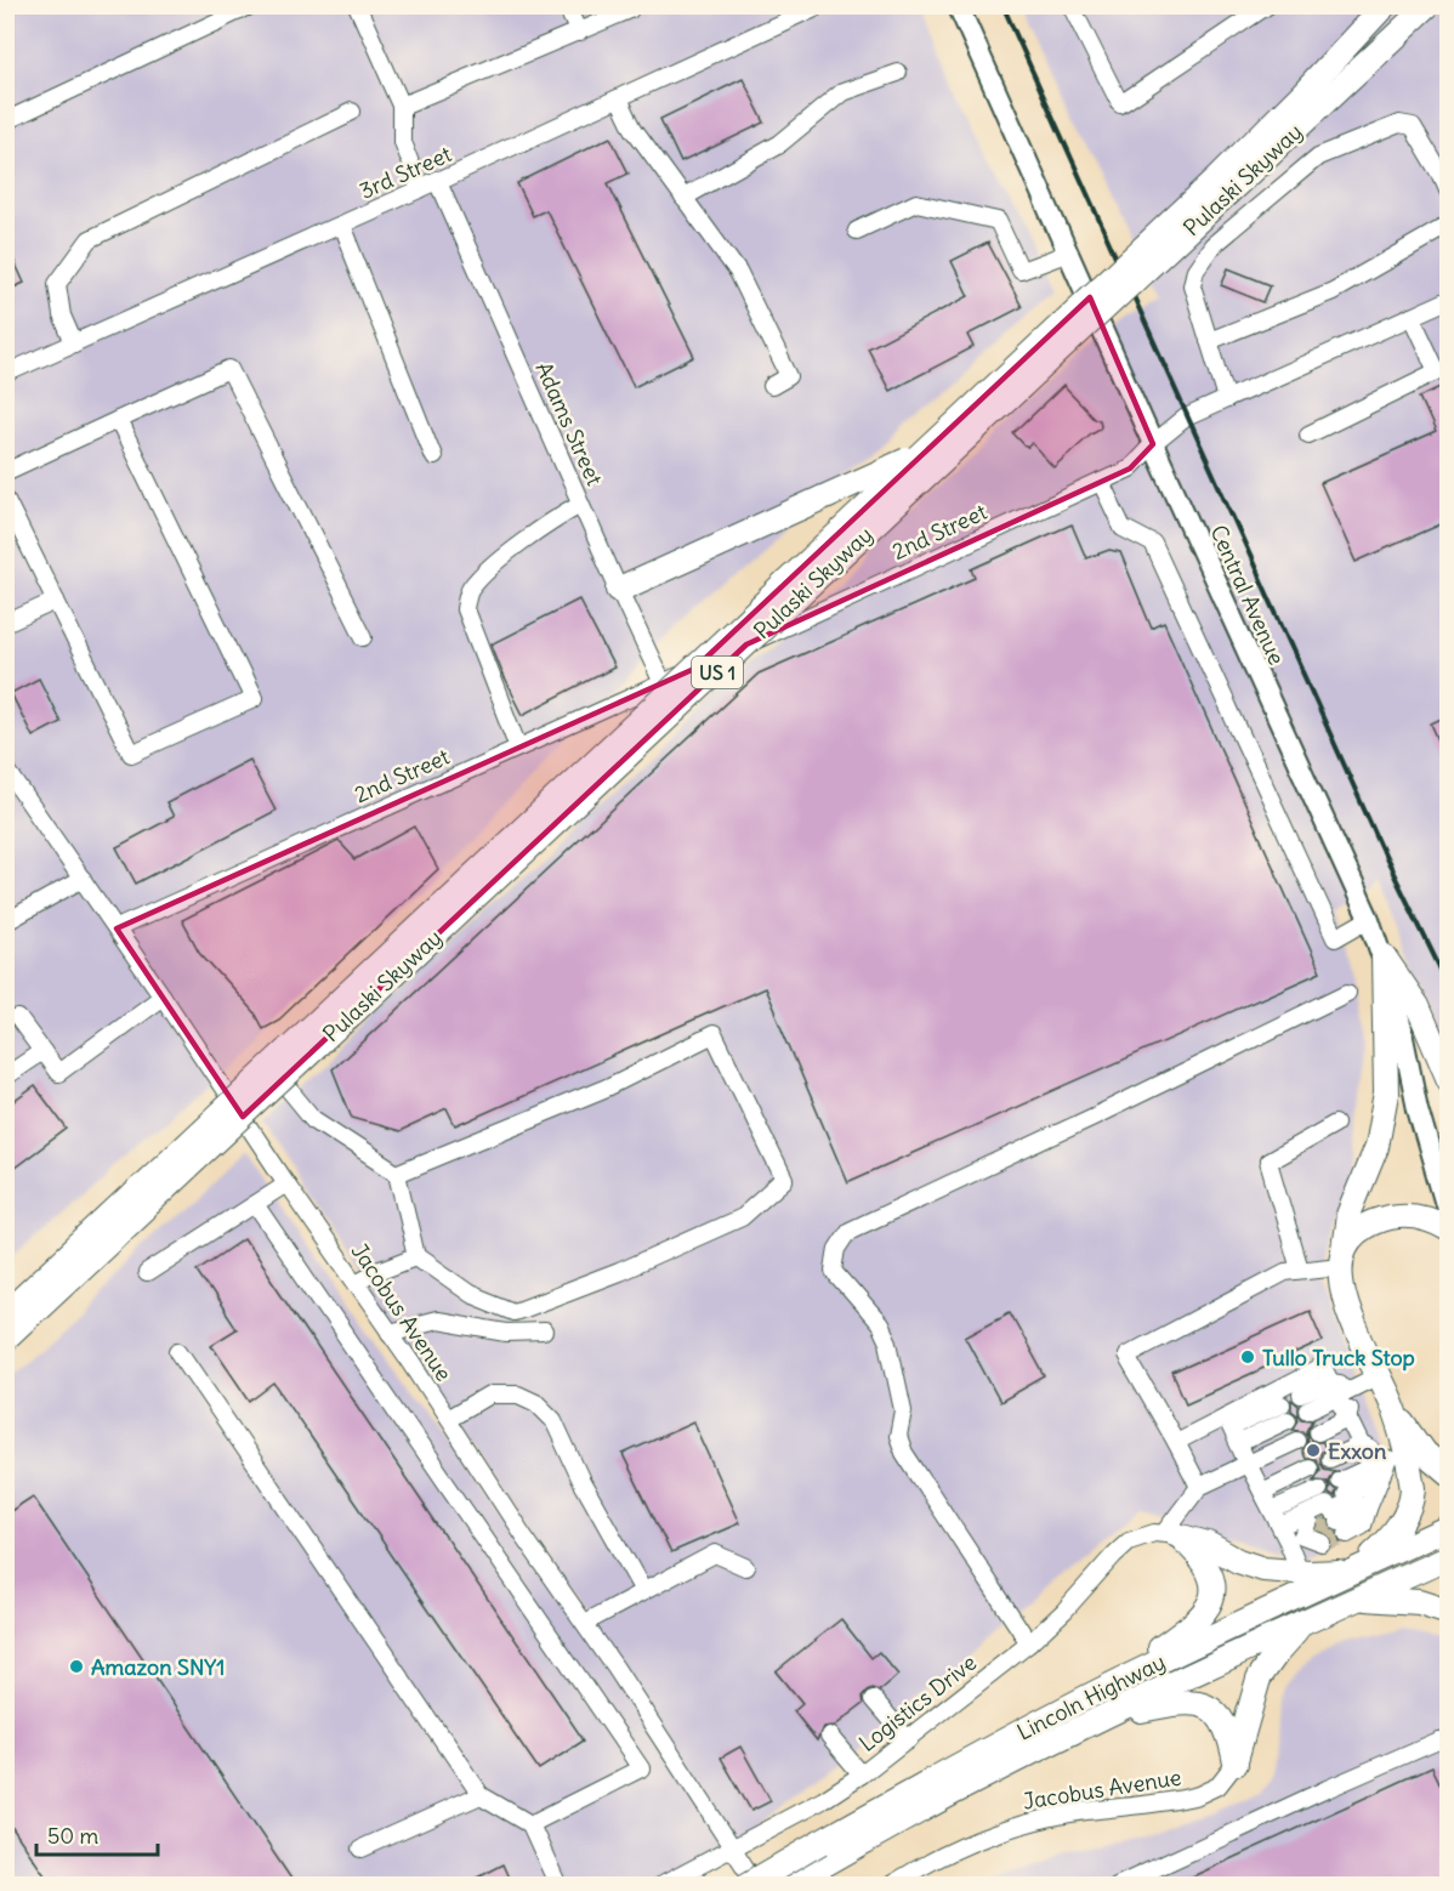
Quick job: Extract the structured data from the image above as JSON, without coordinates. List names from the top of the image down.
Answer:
{
  "streets": {
    "highway": ["Pulaski Skyway", "US 1", "Lincoln Highway"],
    "main road": ["Central Avenue"],
    "street": [
      "3rd Street",
      "Adams Street",
      "2nd Street",
      "Jacobus Avenue",
      "Logistics Drive"
    ]
  },
  "crossings": [
    ["3rd Street", "Adams Street"],
    ["Adams Street", "2nd Street"],
    ["2nd Street", "Central Avenue"],
    ["2nd Street", "Jacobus Avenue"],
    ["Jacobus Avenue", "Logistics Drive"]
  ],
  "places": ["Tullo Truck Stop", "Exxon", "Amazon SNY1"],
  "scale_bar": "50 m"
}
